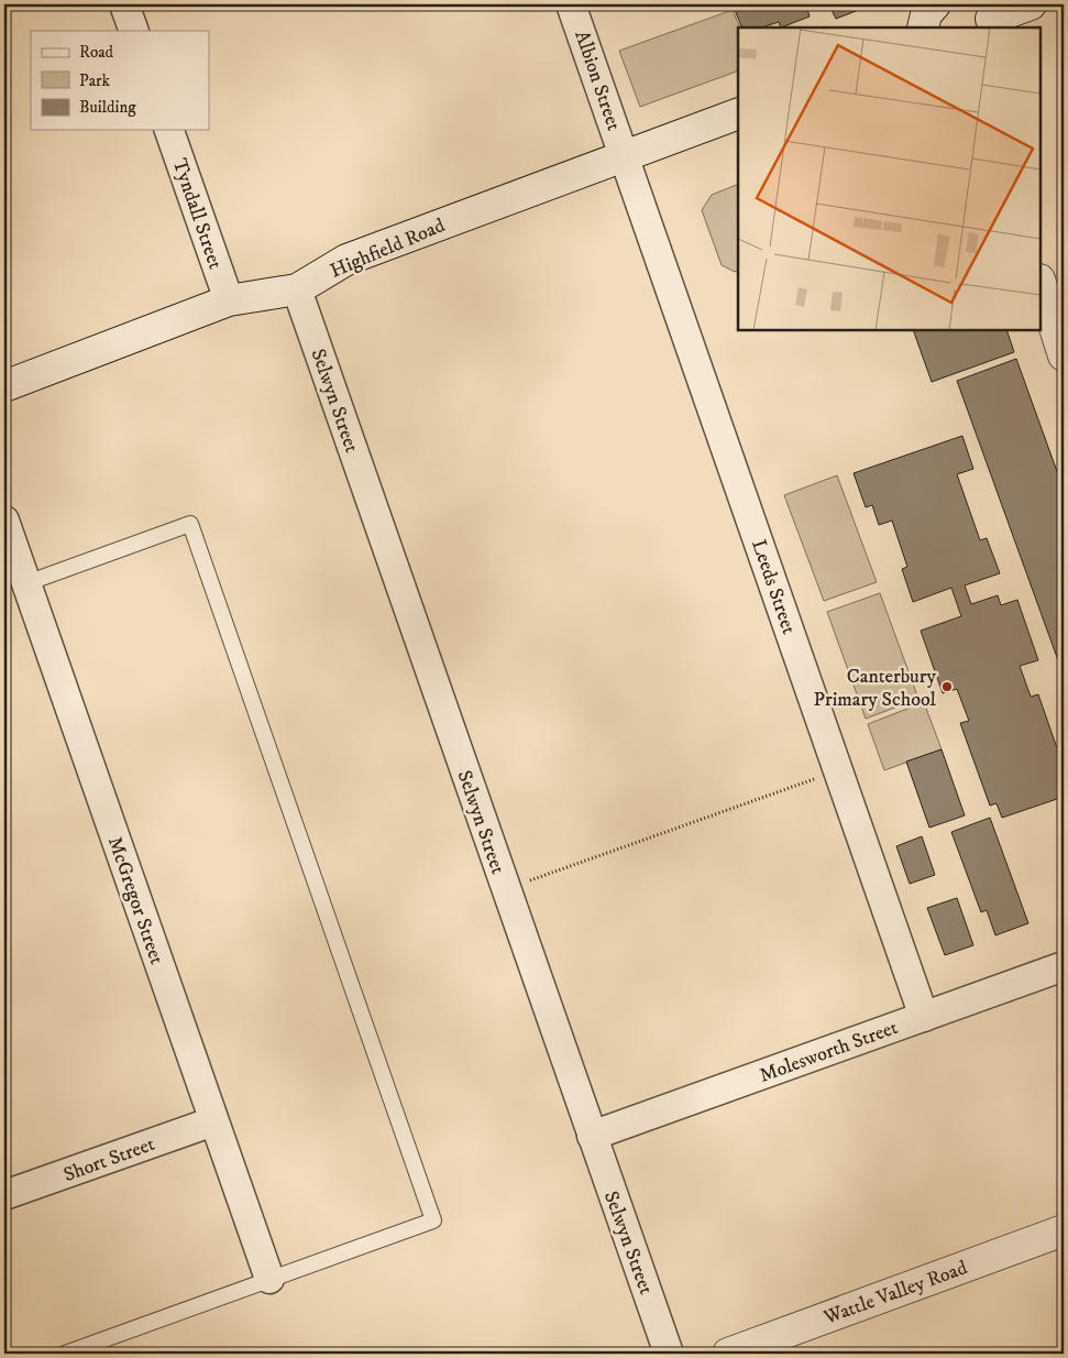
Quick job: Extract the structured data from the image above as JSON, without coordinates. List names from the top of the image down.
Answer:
{
  "streets": {
    "main road": ["Highfield Road", "Wattle Valley Road"],
    "street": [
      "Albion Street",
      "Tyndall Street",
      "Selwyn Street",
      "Leeds Street",
      "McGregor Street",
      "Molesworth Street",
      "Short Street"
    ]
  },
  "crossings": [
    ["Albion Street", "Highfield Road"],
    ["Albion Street", "Leeds Street"],
    ["Tyndall Street", "Highfield Road"],
    ["Highfield Road", "Selwyn Street"],
    ["Highfield Road", "Leeds Street"],
    ["Selwyn Street", "Molesworth Street"],
    ["Leeds Street", "Molesworth Street"],
    ["McGregor Street", "Short Street"]
  ],
  "places": ["Canterbury Primary School"],
  "legend": ["Road", "Park", "Building"]
}
